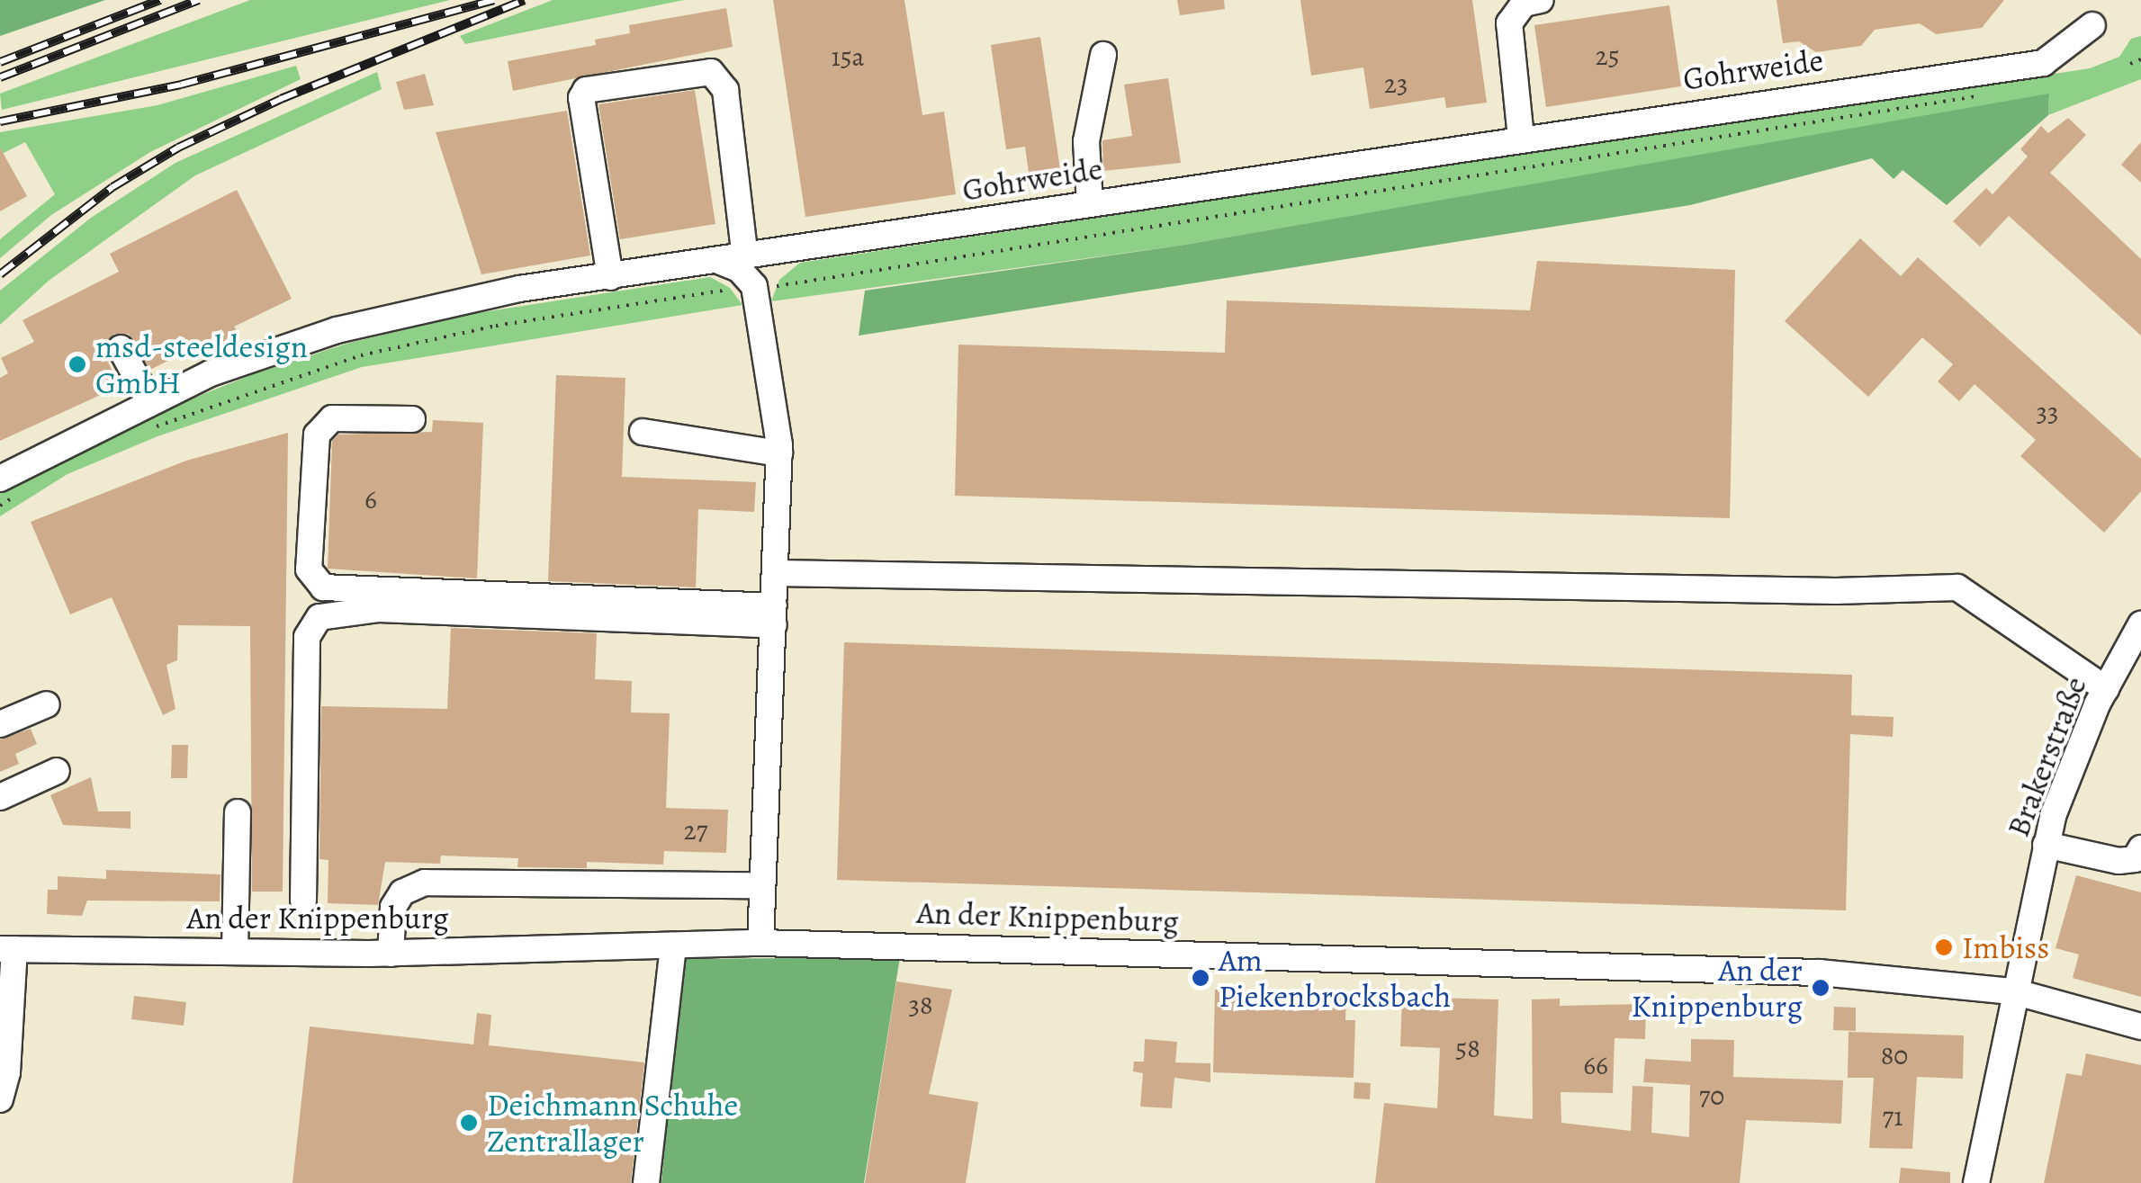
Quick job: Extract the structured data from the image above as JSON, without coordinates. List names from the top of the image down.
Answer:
{
  "streets": {
    "street": ["Gohrweide", "Brakerstraße", "An der Knippenburg"]
  },
  "crossings": [
    ["Brakerstraße", "An der Knippenburg"]
  ],
  "places": [
    "msd-steeldesign GmbH",
    "Imbiss",
    "Am Piekenbrocksbach",
    "An der Knippenburg",
    "Deichmann Schuhe Zentrallager"
  ],
  "house_numbers": [
    "25",
    "15a",
    "23",
    "33",
    "6",
    "27",
    "38",
    "58",
    "80",
    "66",
    "70",
    "71"
  ]
}
